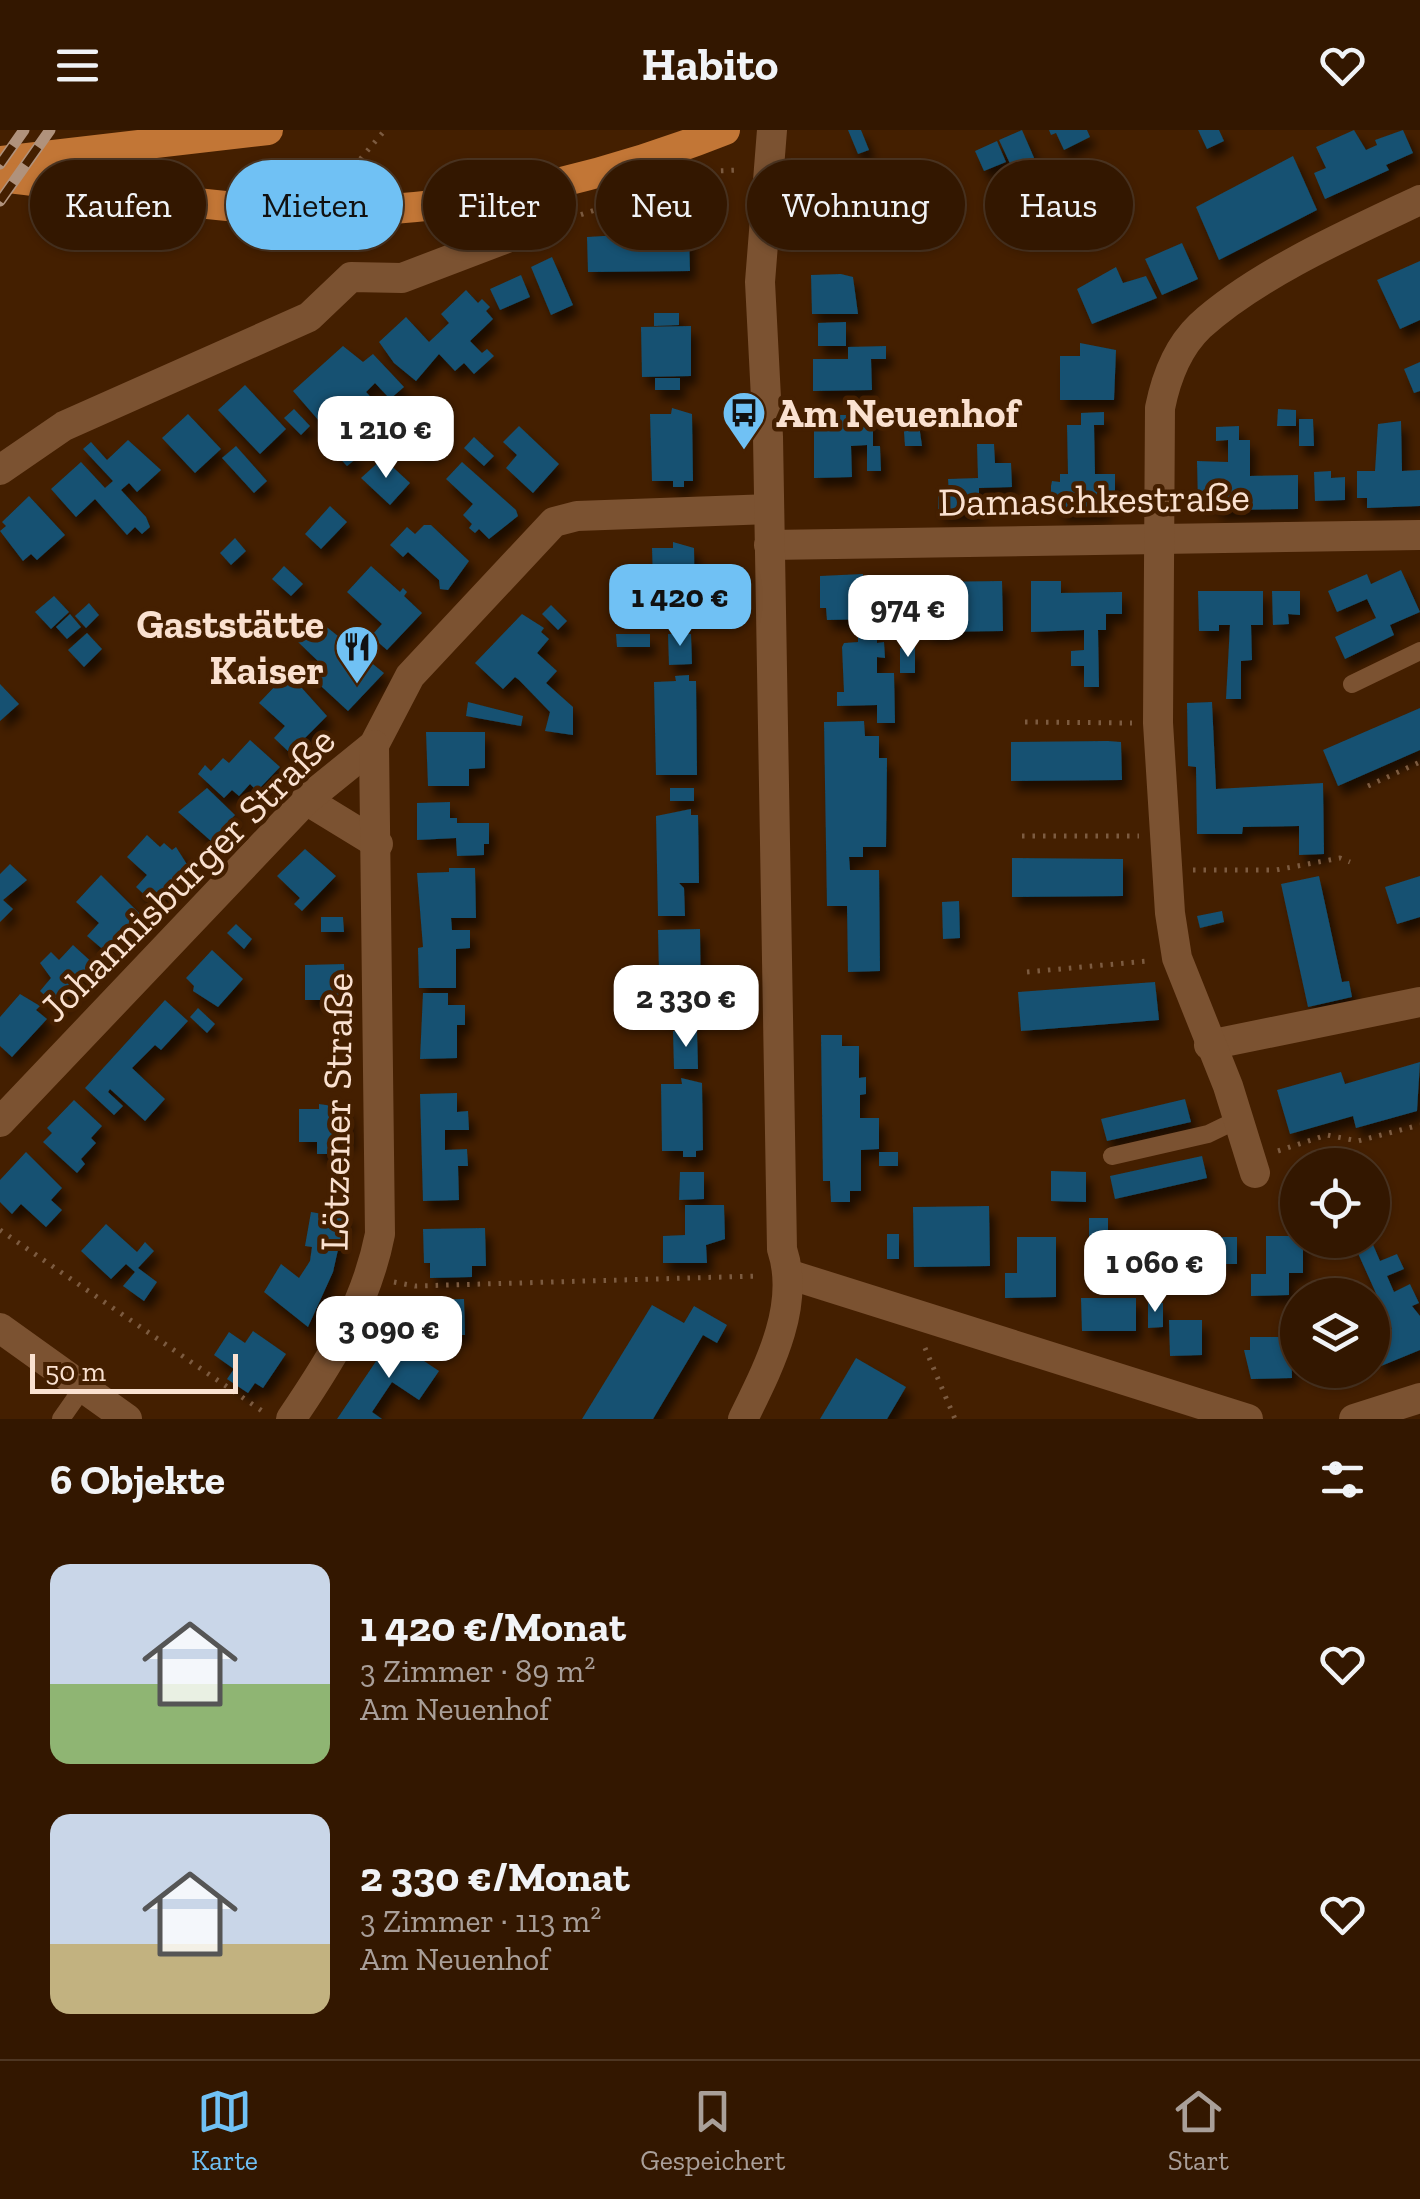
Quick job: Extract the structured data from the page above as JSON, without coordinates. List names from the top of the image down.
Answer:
{
  "streets": {
    "street": ["Damaschkestraße", "Johannisburger Straße", "Lötzener Straße"]
  },
  "crossings": [
    ["Johannisburger Straße", "Lötzener Straße"]
  ],
  "places": {
    "bus stop": ["Am Neuenhof"],
    "restaurant": ["Gaststätte Kaiser"]
  },
  "scale_bar": "50 m",
  "page": {
    "header": "Habito",
    "chip": [
      "Kaufen",
      "Mieten",
      "Filter",
      "Neu",
      "Wohnung",
      "Haus"
    ],
    "price": [
      "1 210 €",
      "1 420 €",
      "974 €",
      "2 330 €",
      "1 060 €",
      "3 090 €"
    ],
    "scale": "50 m",
    "heading": "6 Objekte",
    "list": [
      {
        "name": "1 420 €/Monat",
        "note": "3 Zimmer · 89 m² · Am Neuenhof"
      },
      {
        "name": "2 330 €/Monat",
        "note": "3 Zimmer · 113 m² · Am Neuenhof"
      }
    ],
    "tabs": ["Karte", "Gespeichert", "Start"]
  }
}
